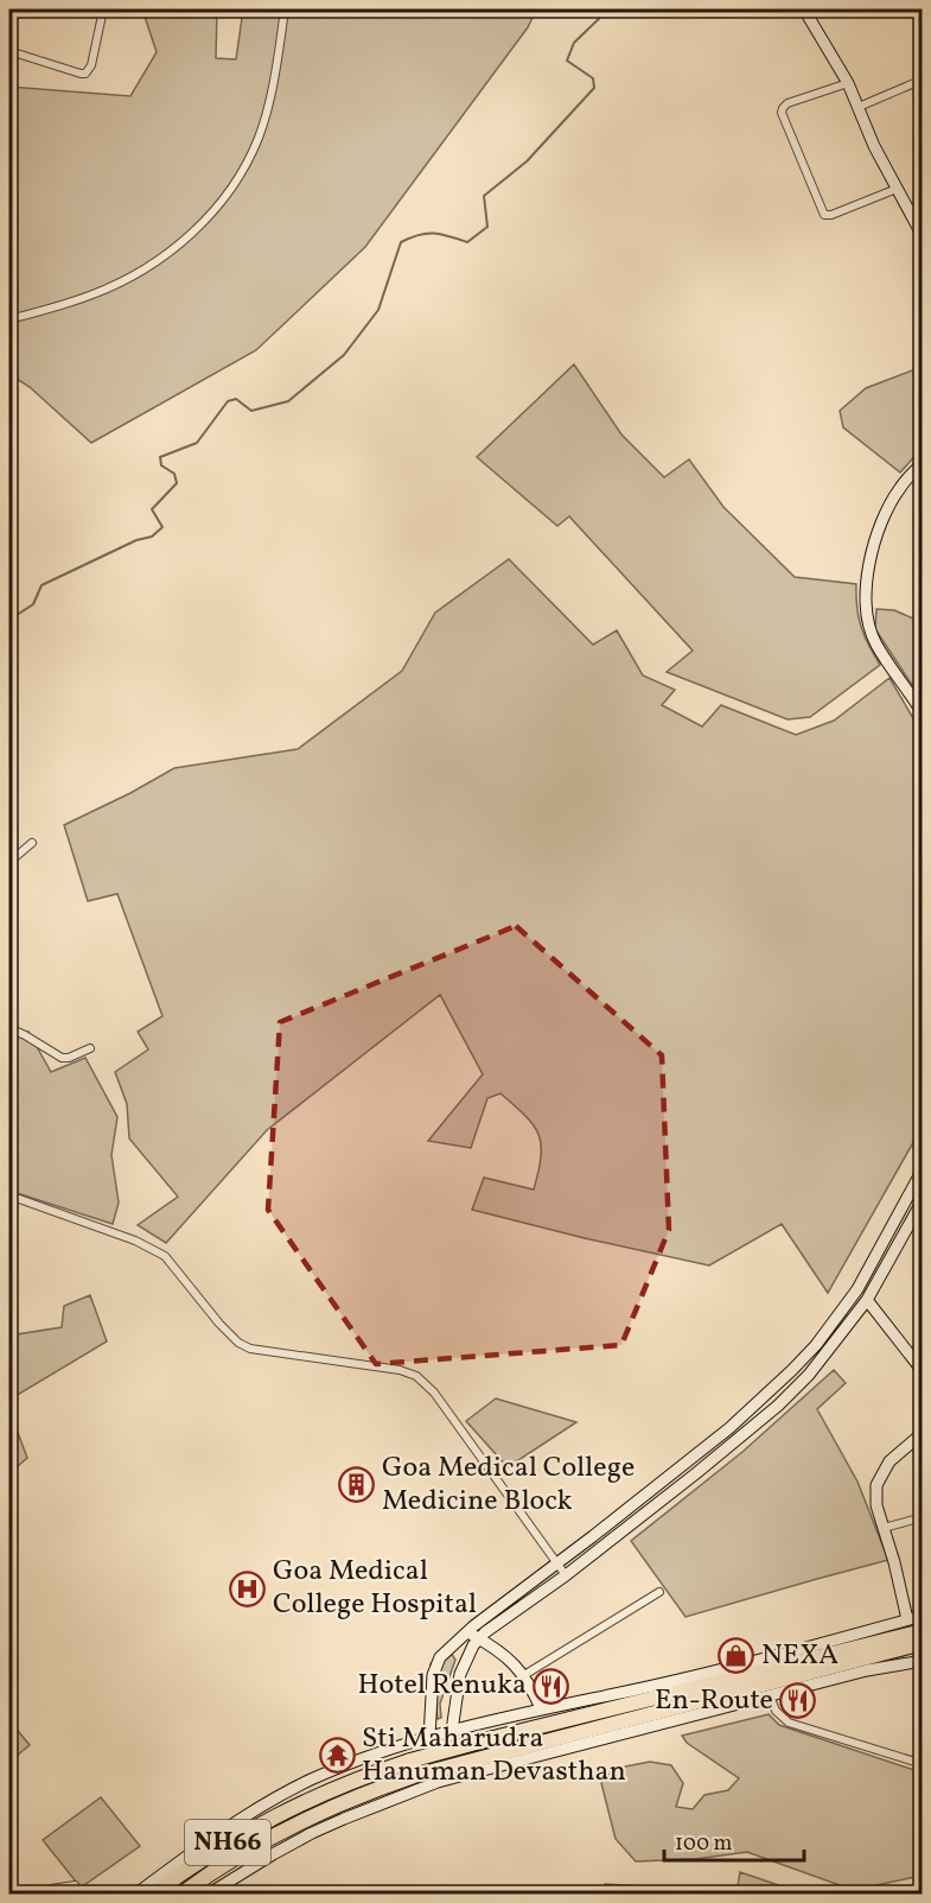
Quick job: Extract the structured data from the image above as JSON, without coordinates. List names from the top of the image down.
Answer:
{
  "streets": {
    "highway": ["NH66"]
  },
  "places": {
    "building": ["Goa Medical College Medicine Block"],
    "hospital": ["Goa Medical College Hospital"],
    "shop": ["NEXA"],
    "restaurant": ["Hotel Renuka", "En-Route"],
    "temple": ["Sti Maharudra Hanuman Devasthan"]
  },
  "scale_bar": "100 m"
}
